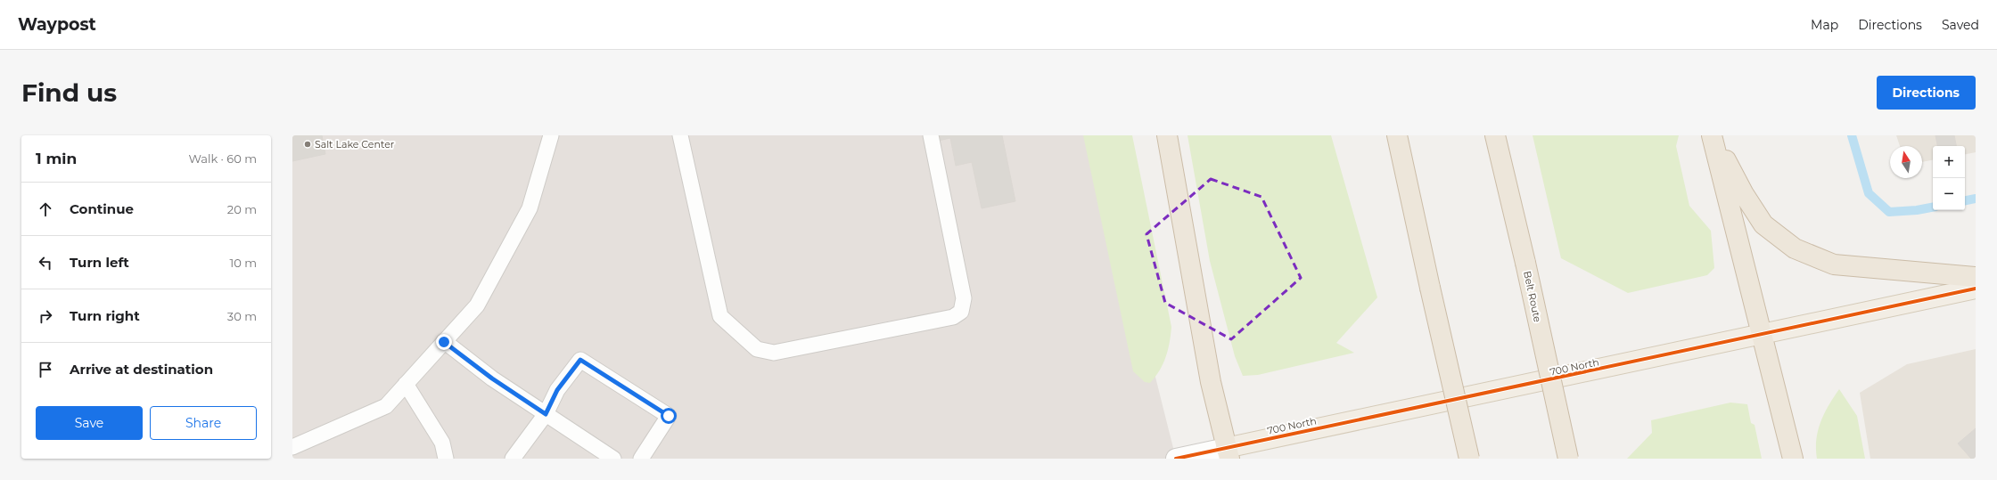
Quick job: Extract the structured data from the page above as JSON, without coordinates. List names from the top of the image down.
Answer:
{
  "streets": {
    "highway": ["Belt Route"],
    "main road": ["700 North"]
  },
  "places": ["Salt Lake Center"],
  "north": "top",
  "page": {
    "header": "Waypost",
    "nav": ["Map", "Directions", "Saved"],
    "buttons": [
      "Directions",
      ["Save", "Share"]
    ],
    "title": "Find us",
    "heading": ["1 min", "Walk · 60 m"],
    "map_buttons": ["+", "−"],
    "list": [
      ["Continue", "20 m"],
      ["Turn left", "10 m"],
      ["Turn right", "30 m"],
      "Arrive at destination"
    ]
  }
}
